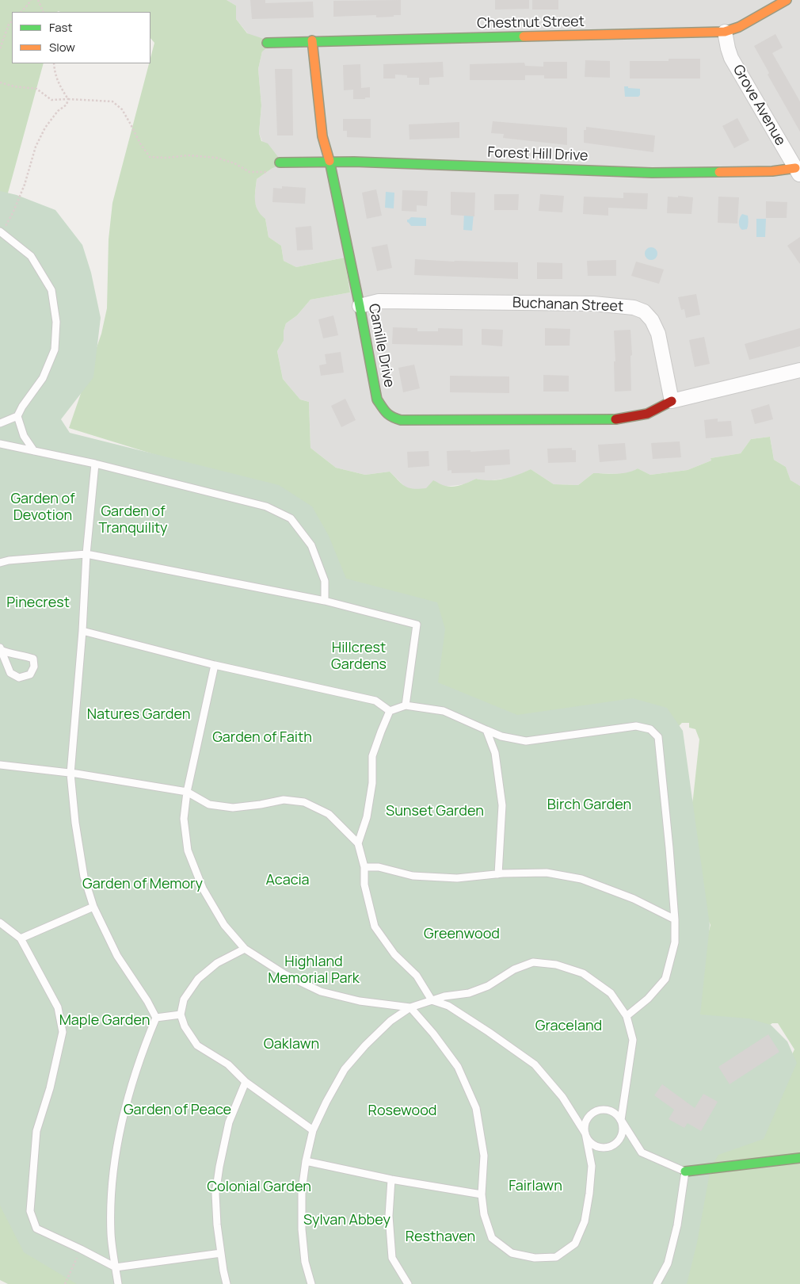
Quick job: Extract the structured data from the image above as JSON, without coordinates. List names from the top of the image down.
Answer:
{
  "streets": {
    "street": [
      "Chestnut Street",
      "Grove Avenue",
      "Forest Hill Drive",
      "Buchanan Street",
      "Camille Drive"
    ]
  },
  "crossings": [
    ["Chestnut Street", "Grove Avenue"],
    ["Chestnut Street", "Camille Drive"],
    ["Grove Avenue", "Forest Hill Drive"],
    ["Forest Hill Drive", "Camille Drive"],
    ["Buchanan Street", "Camille Drive"]
  ],
  "parks": [
    "Garden of Devotion",
    "Garden of Tranquility",
    "Pinecrest",
    "Hillcrest Gardens",
    "Natures Garden",
    "Garden of Faith",
    "Birch Garden",
    "Sunset Garden",
    "Acacia",
    "Garden of Memory",
    "Greenwood",
    "Highland Memorial Park",
    "Maple Garden",
    "Graceland",
    "Oaklawn",
    "Garden of Peace",
    "Rosewood",
    "Fairlawn",
    "Colonial Garden",
    "Sylvan Abbey",
    "Resthaven"
  ],
  "legend": ["Fast", "Slow"]
}
